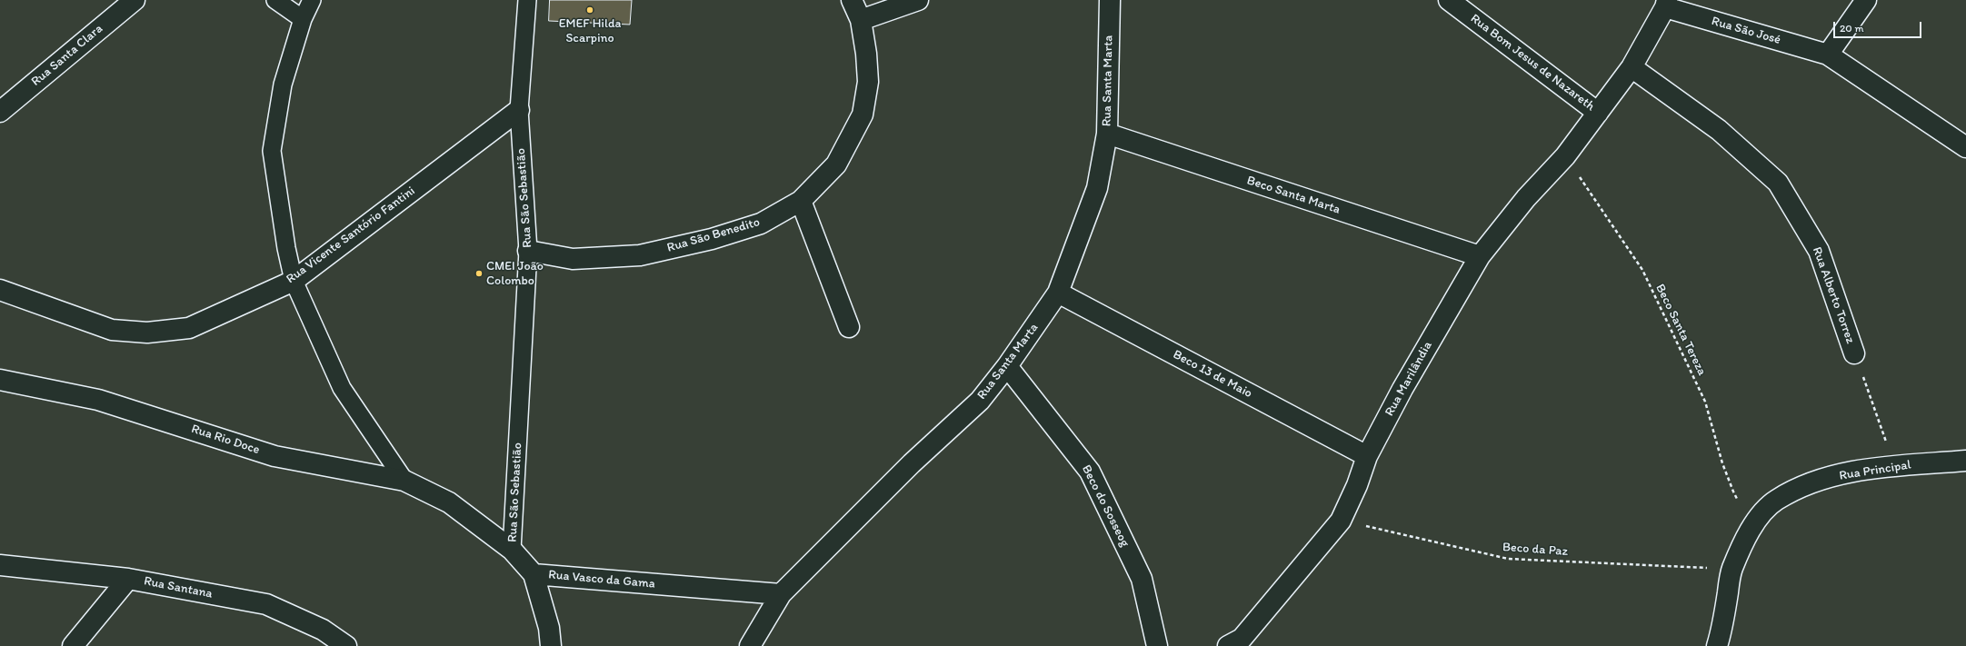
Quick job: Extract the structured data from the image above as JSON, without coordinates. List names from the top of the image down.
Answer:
{
  "streets": {
    "street": [
      "Rua São José",
      "Rua Santa Clara",
      "Rua Bom Jesus de Nazareth",
      "Rua Santa Marta",
      "Beco Santa Marta",
      "Rua Vicente Santório Fantini",
      "Rua São Benedito",
      "Rua Alberto Torrez",
      "Beco 13 de Maio",
      "Rua Marilândia",
      "Rua Rio Doce",
      "Rua Principal",
      "Beco do Sosseog",
      "Rua Vasco da Gama",
      "Rua Santana"
    ],
    "lane": ["Rua São Sebastião"],
    "path": ["Beco Santa Tereza", "Beco da Paz"]
  },
  "crossings": [
    ["Rua São José", "Rua Marilândia"],
    ["Rua Bom Jesus de Nazareth", "Rua Marilândia"],
    ["Rua Santa Marta", "Beco Santa Marta"],
    ["Rua Santa Marta", "Beco 13 de Maio"],
    ["Rua Santa Marta", "Beco do Sosseog"],
    ["Rua Santa Marta", "Rua Vasco da Gama"],
    ["Beco Santa Marta", "Rua Marilândia"],
    ["Rua São Sebastião", "Rua Vicente Santório Fantini"],
    ["Rua São Sebastião", "Rua São Benedito"],
    ["Rua São Sebastião", "Rua Vasco da Gama"],
    ["Rua Alberto Torrez", "Rua Marilândia"],
    ["Rua Alberto Torrez", "Rua Principal"],
    ["Beco Santa Tereza", "Rua Marilândia"],
    ["Beco Santa Tereza", "Rua Principal"],
    ["Beco 13 de Maio", "Rua Marilândia"],
    ["Rua Marilândia", "Beco da Paz"],
    ["Rua Rio Doce", "Rua Vasco da Gama"],
    ["Rua Principal", "Beco da Paz"]
  ],
  "places": ["EMEF Hilda Scarpino", "CMEI João Colombo"],
  "scale_bar": "20 m"
}
